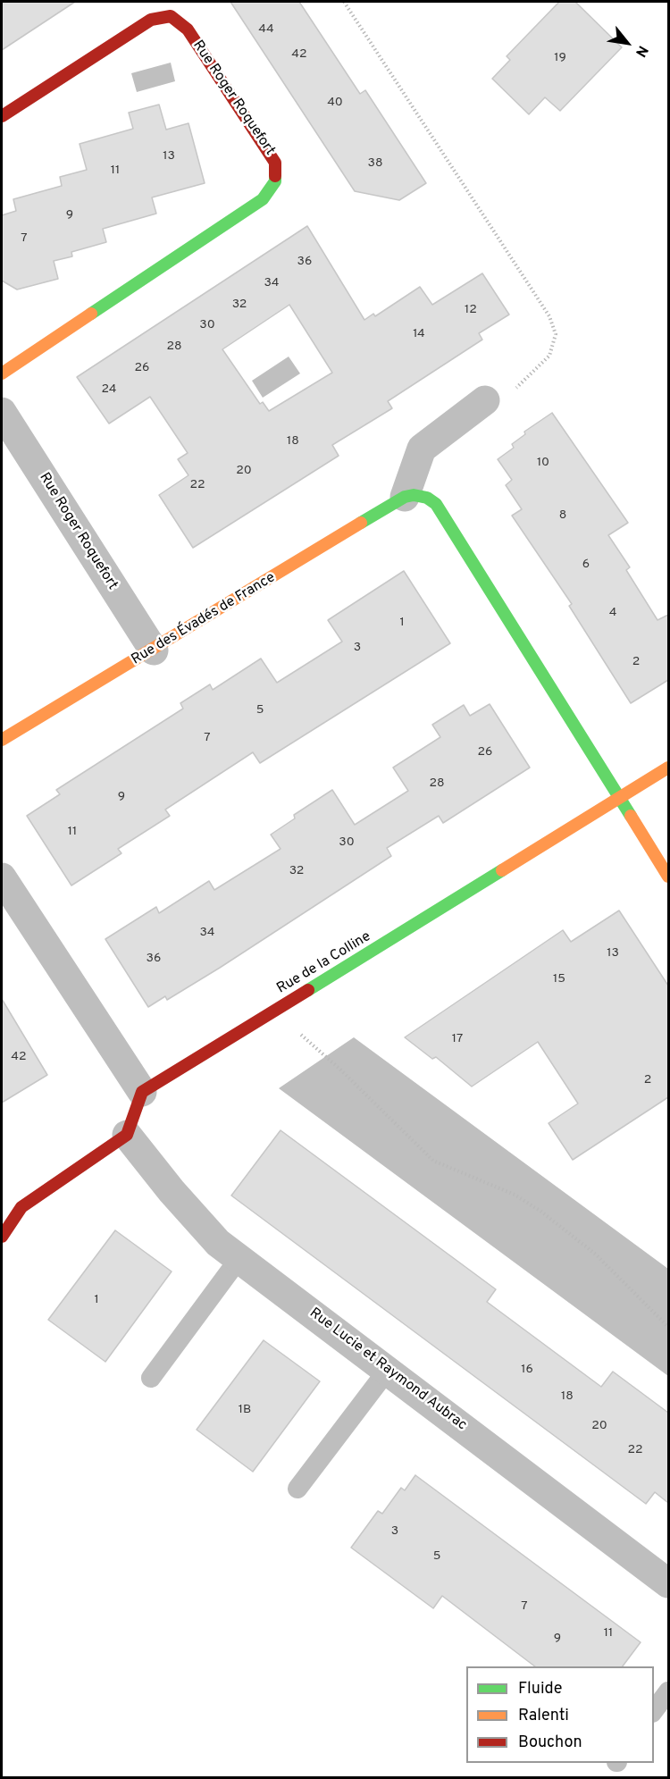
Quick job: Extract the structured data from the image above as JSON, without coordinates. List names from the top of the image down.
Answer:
{
  "streets": {
    "street": [
      "Rue Roger Roquefort",
      "Rue des Évadés de France",
      "Rue de la Colline",
      "Rue Lucie et Raymond Aubrac"
    ]
  },
  "crossings": [
    ["Rue Roger Roquefort", "Rue des Évadés de France"]
  ],
  "house_numbers": [
    "44",
    "42",
    "19",
    "40",
    "13",
    "38",
    "11",
    "9",
    "7",
    "36",
    "34",
    "32",
    "12",
    "30",
    "14",
    "28",
    "26",
    "24",
    "18",
    "10",
    "20",
    "22",
    "8",
    "6",
    "4",
    "1",
    "3",
    "2",
    "5",
    "7",
    "26",
    "28",
    "9",
    "11",
    "30",
    "32",
    "34",
    "13",
    "36",
    "15",
    "17",
    "42",
    "2",
    "1",
    "16",
    "18",
    "1B",
    "20",
    "22",
    "3",
    "5",
    "7",
    "11",
    "9"
  ],
  "legend": ["Fluide", "Ralenti", "Bouchon"],
  "north": "bottom right"
}
